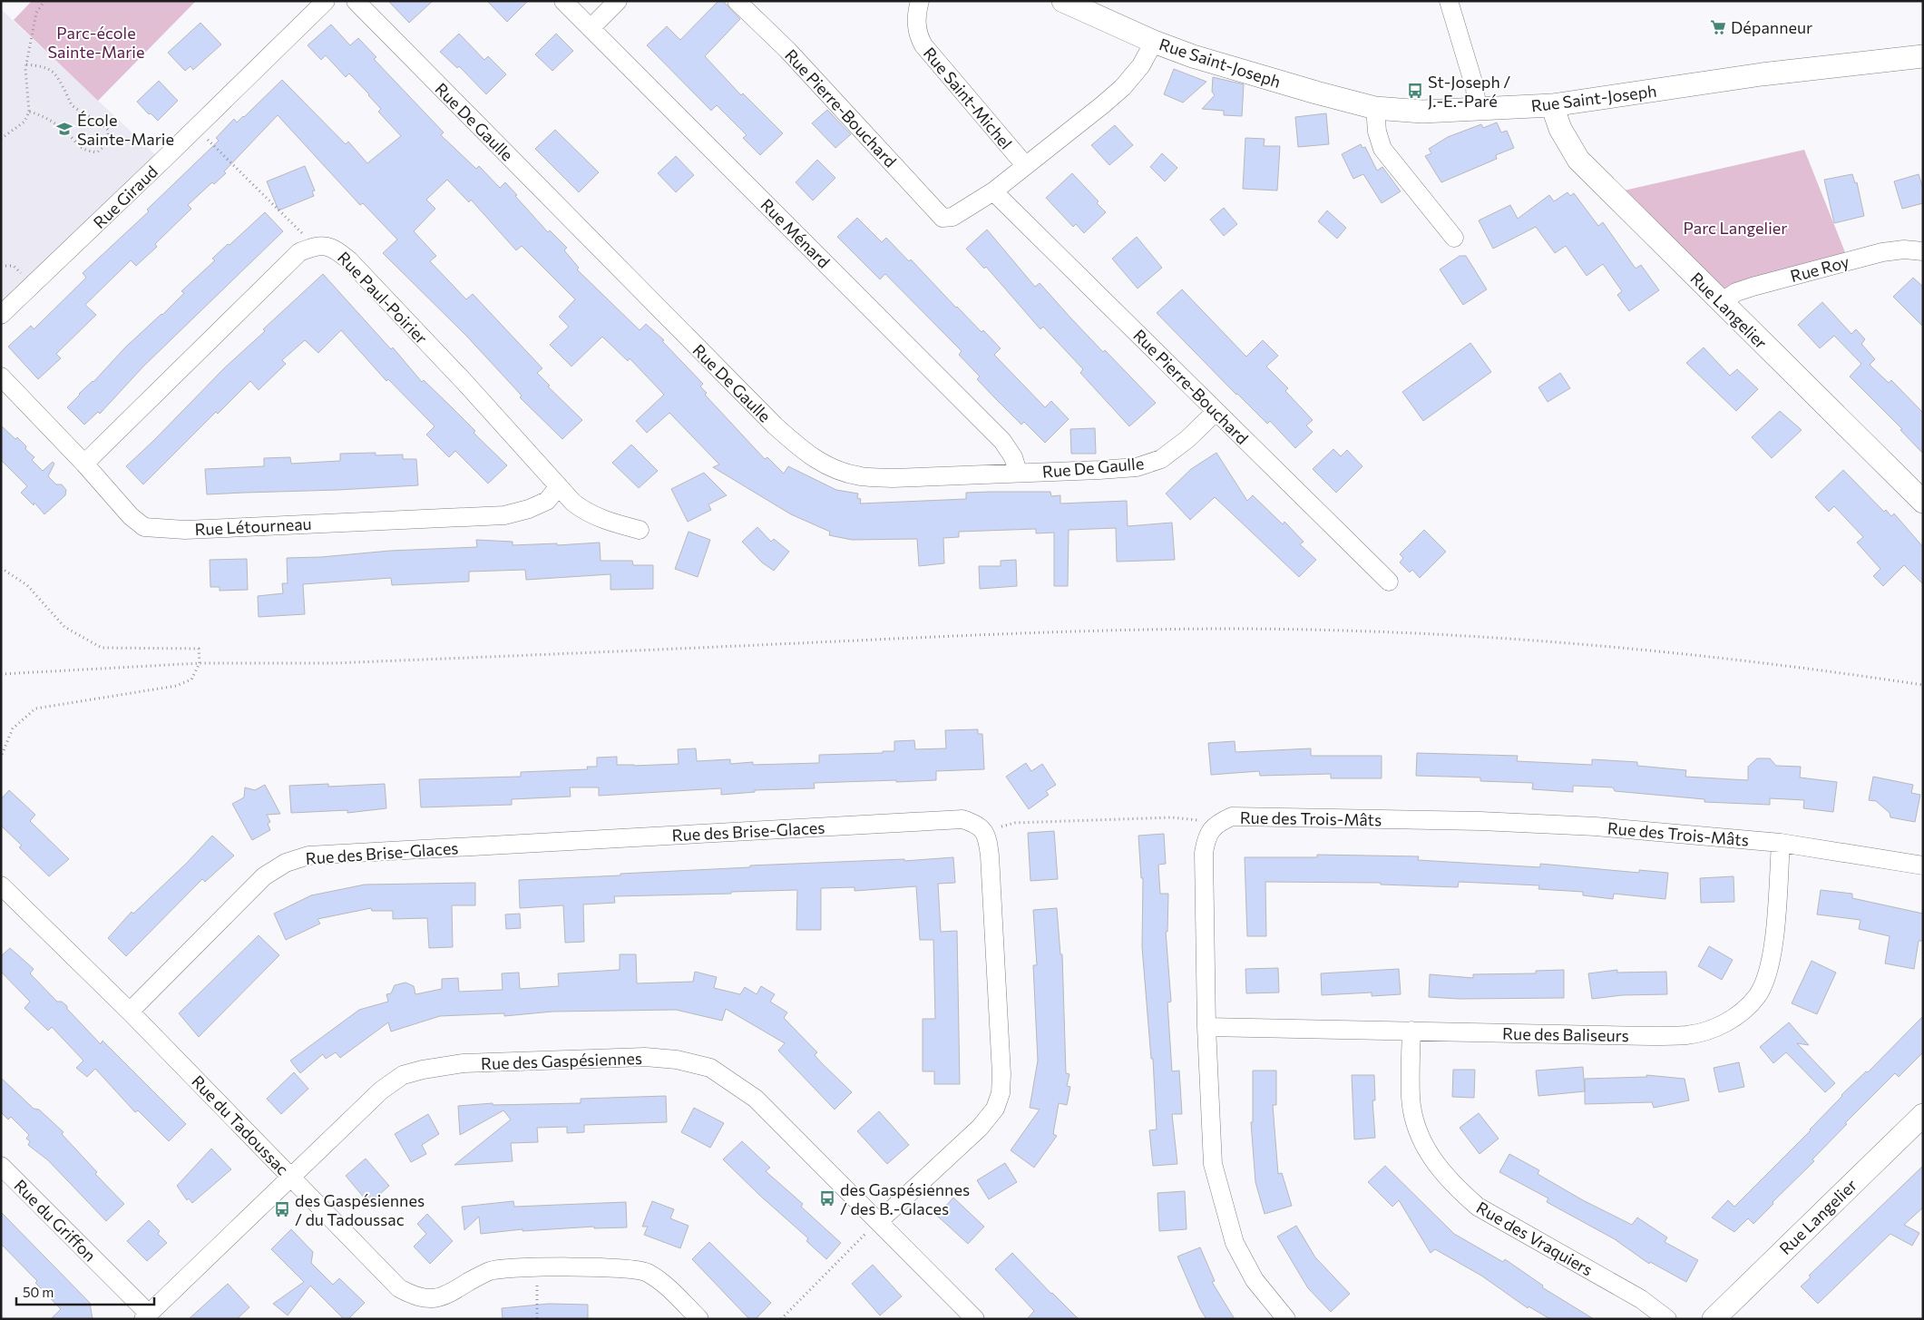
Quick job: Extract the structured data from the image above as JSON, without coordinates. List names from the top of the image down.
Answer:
{
  "streets": {
    "street": [
      "Rue Saint-Joseph",
      "Rue Saint-Michel",
      "Rue Pierre-Bouchard",
      "Rue De Gaulle",
      "Rue Giraud",
      "Rue Ménard",
      "Rue Roy",
      "Rue Paul-Poirier",
      "Rue Langelier",
      "Rue Létourneau",
      "Rue des Trois-Mâts",
      "Rue des Brise-Glaces",
      "Rue des Baliseurs",
      "Rue des Gaspésiennes",
      "Rue du Tadoussac",
      "Rue du Griffon",
      "Rue des Vraquiers"
    ]
  },
  "crossings": [
    ["Rue Saint-Joseph", "Rue Langelier"],
    ["Rue Pierre-Bouchard", "Rue De Gaulle"],
    ["Rue De Gaulle", "Rue Ménard"],
    ["Rue Roy", "Rue Langelier"],
    ["Rue Paul-Poirier", "Rue Létourneau"],
    ["Rue des Trois-Mâts", "Rue des Baliseurs"],
    ["Rue des Brise-Glaces", "Rue du Tadoussac"],
    ["Rue des Baliseurs", "Rue des Vraquiers"],
    ["Rue des Gaspésiennes", "Rue du Tadoussac"],
    ["Rue des Gaspésiennes", "Rue du Griffon"]
  ],
  "parks": ["Parc-école Sainte-Marie", "Parc Langelier"],
  "places": {
    "supermarket": ["Dépanneur"],
    "bus stop": ["St-Joseph / J.-E.-Paré", "des Gaspésiennes / des B.-Glaces", "des Gaspésiennes / du Tadoussac"],
    "school or university": ["École Sainte-Marie"]
  },
  "scale_bar": "50 m"
}
